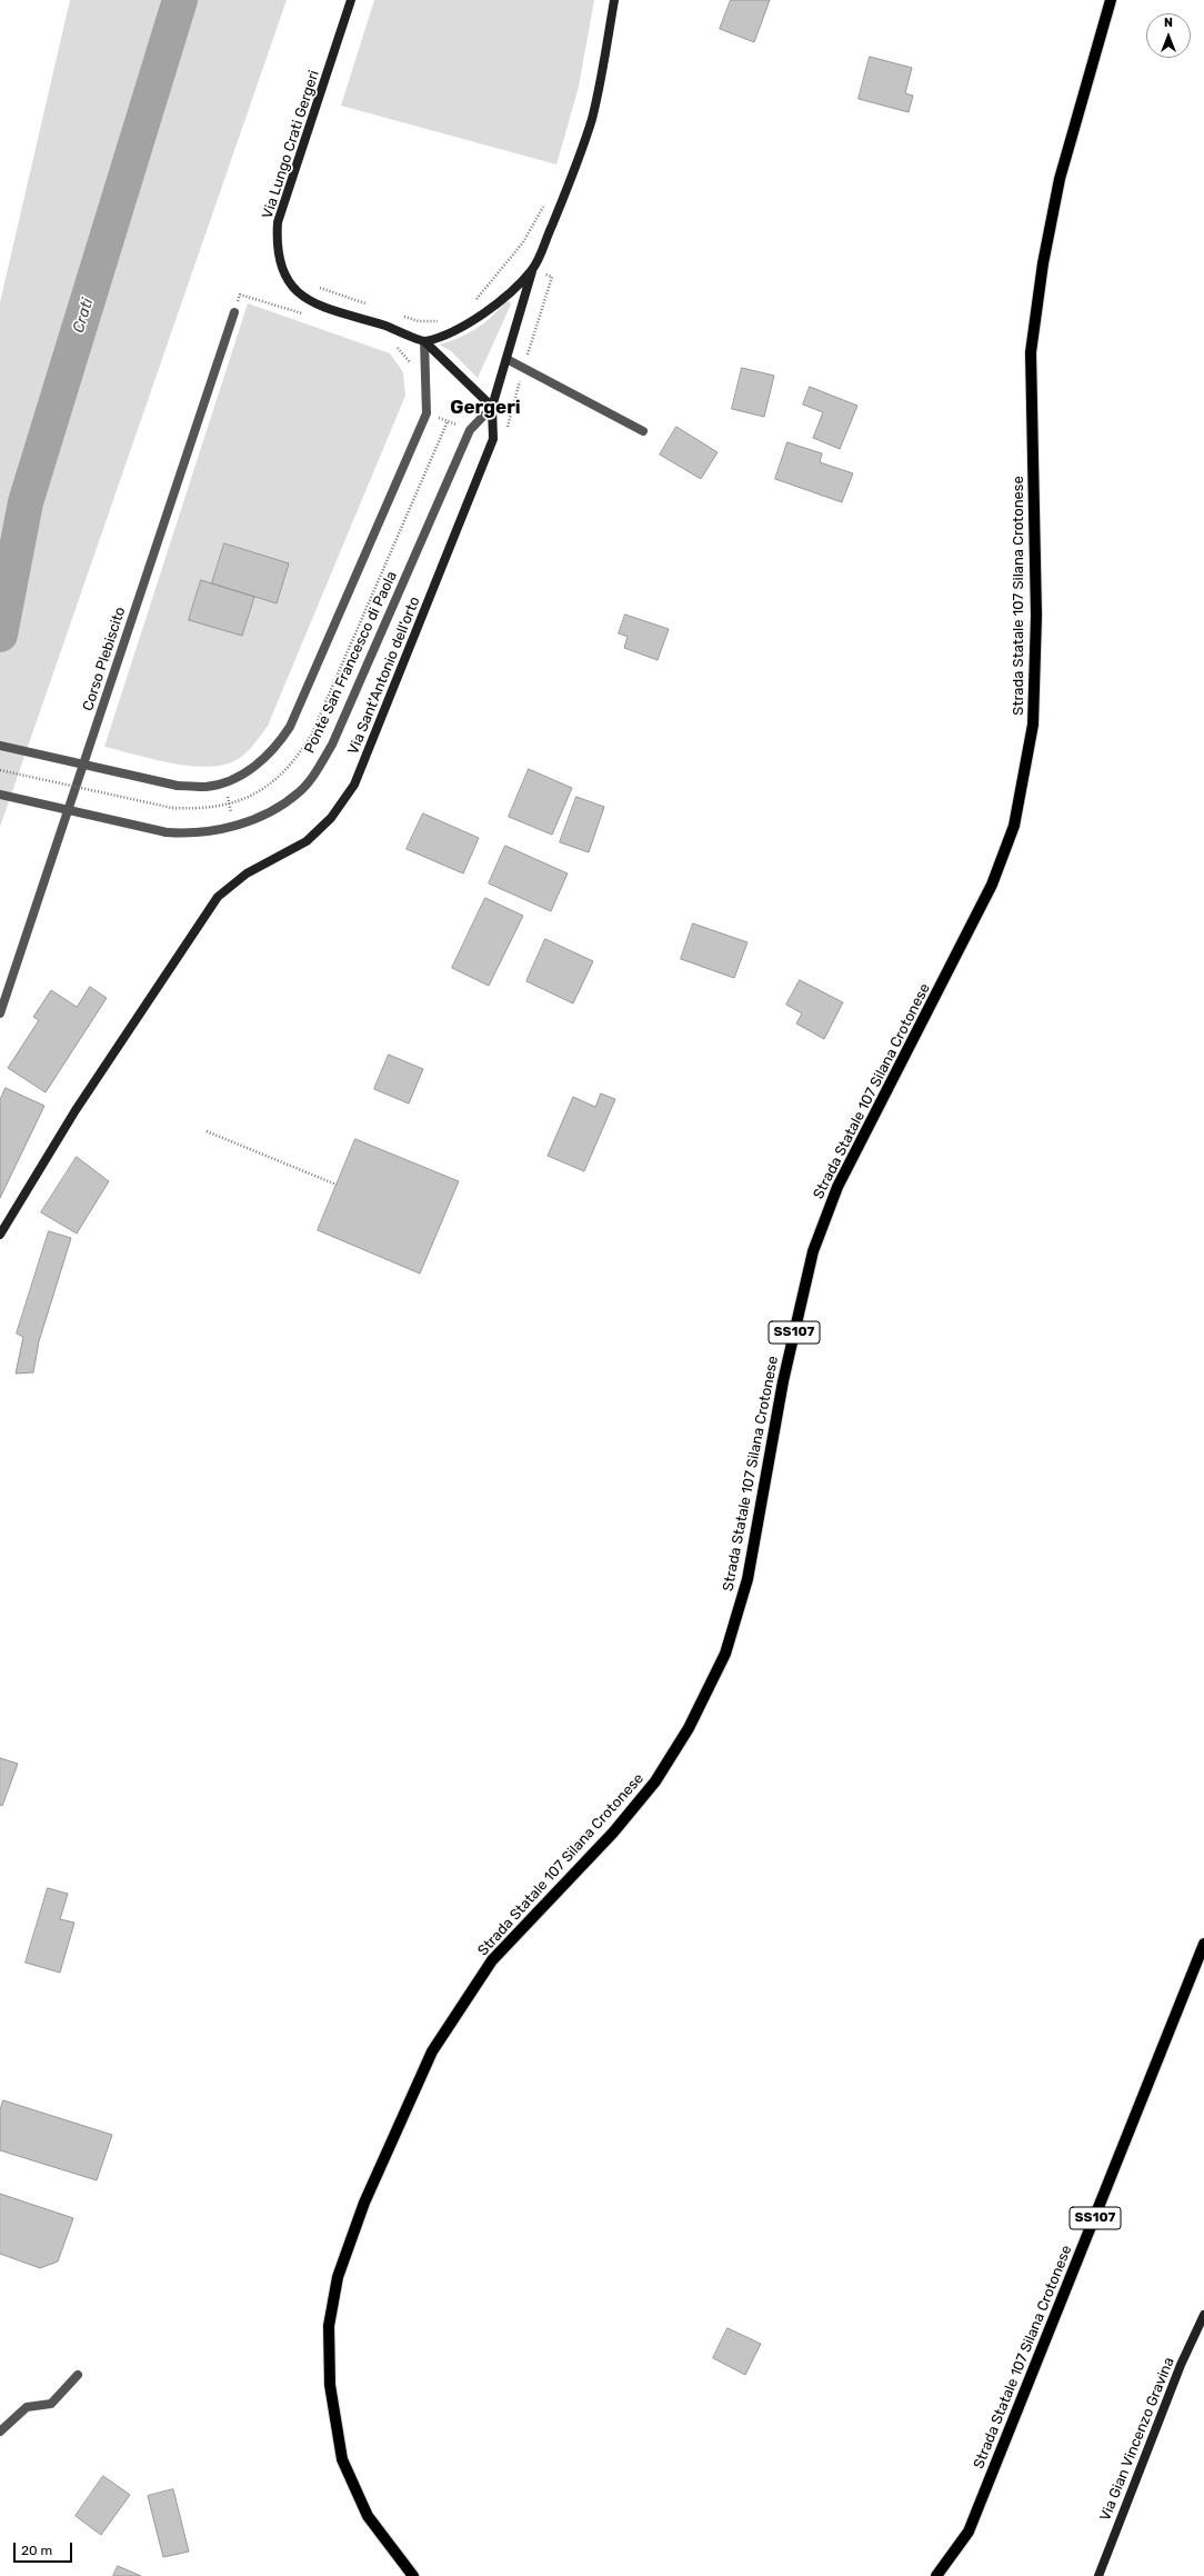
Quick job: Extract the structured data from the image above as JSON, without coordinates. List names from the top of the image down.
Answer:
{
  "streets": {
    "main road": ["Strada Statale 107 Silana Crotonese", "SS107"],
    "street": [
      "Via Lungo Crati Gergeri",
      "Corso Plebiscito",
      "Ponte San Francesco di Paola",
      "Via Sant'Antonio dell'orto",
      "Via Gian Vincenzo Gravina"
    ]
  },
  "crossings": [
    ["Via Lungo Crati Gergeri", "Ponte San Francesco di Paola"],
    ["Via Lungo Crati Gergeri", "Via Sant'Antonio dell'orto"],
    ["Ponte San Francesco di Paola", "Via Sant'Antonio dell'orto"]
  ],
  "districts": ["Gergeri"],
  "water": ["Crati"],
  "scale_bar": "20 m",
  "north": "top"
}
